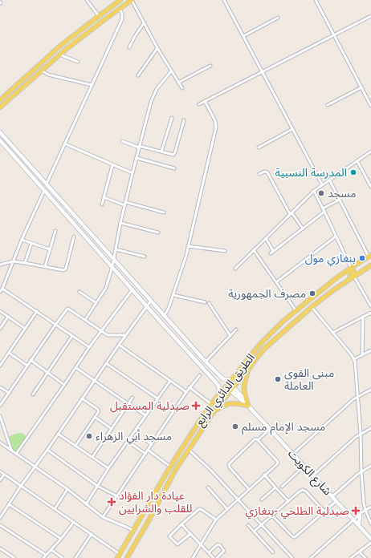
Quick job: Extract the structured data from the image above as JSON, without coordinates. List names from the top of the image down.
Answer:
{
  "streets": {
    "main road": ["الطريق الدائري الرابع", "شارع الكويت"]
  },
  "crossings": [
    ["الطريق الدائري الرابع", "شارع الكويت"]
  ],
  "places": {
    "other": [
      "المدرسة النسبية",
      "مسجد",
      "بنغازي مول",
      "مصرف الجمهورية",
      "مبنى القوى العاملة",
      "مسجد الإمام مسلم",
      "مسجد أبي الزهراء"
    ],
    "health": ["صيدلية المستقبل", "عيادة دار الفؤاد للقلب والشرايين", "صيدلية الطلحي -بنغازي"]
  }
}
